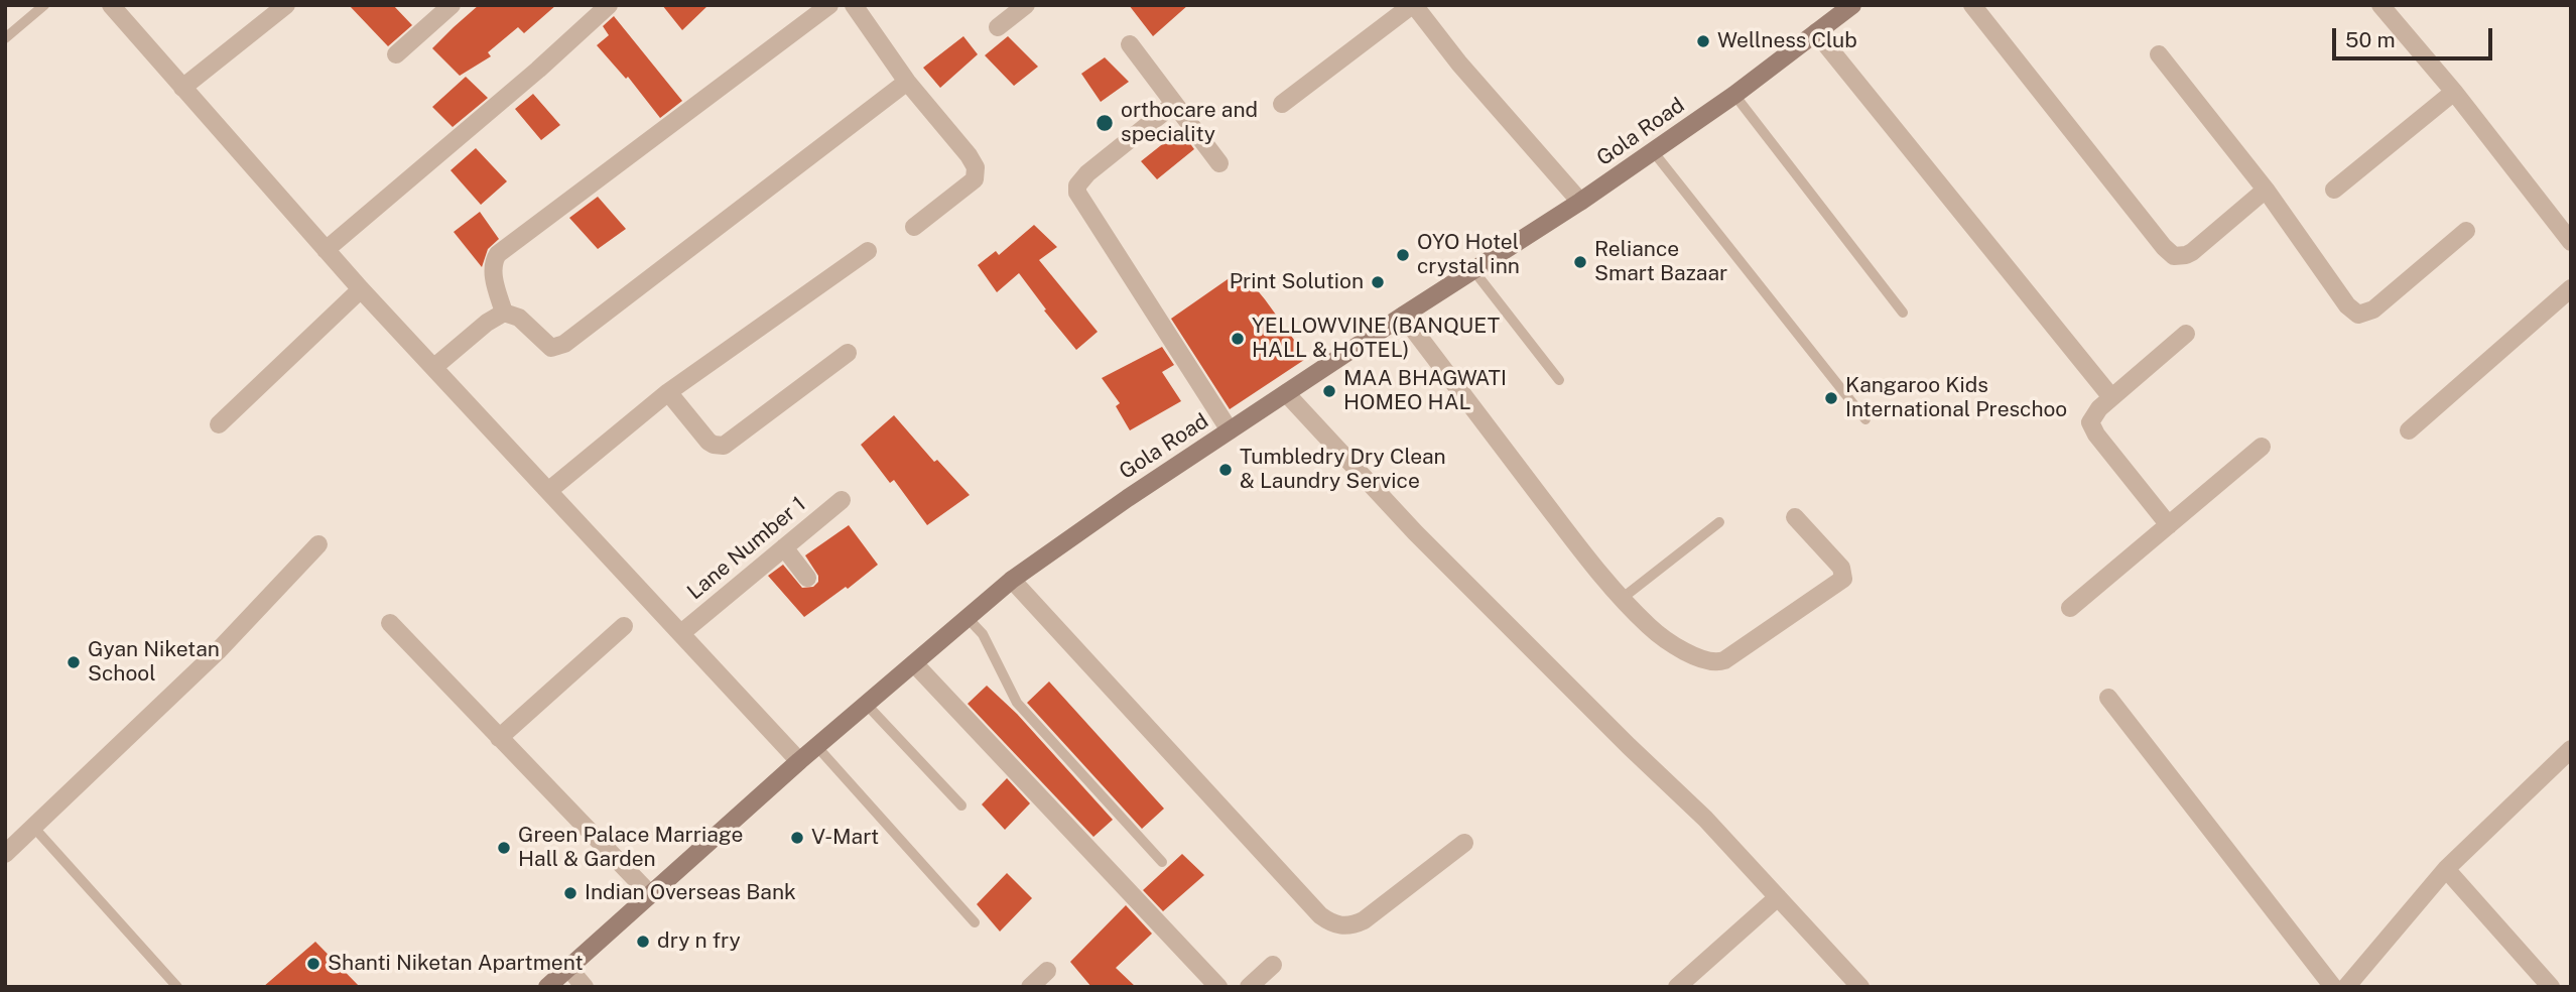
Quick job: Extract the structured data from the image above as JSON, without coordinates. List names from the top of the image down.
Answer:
{
  "streets": {
    "street": ["Gola Road", "Lane Number 1"]
  },
  "places": [
    "Wellness Club",
    "orthocare and speciality",
    "OYO Hotel crystal inn",
    "Reliance Smart Bazaar",
    "Print Solution",
    "YELLOWVINE (BANQUET HALL & HOTEL)",
    "MAA BHAGWATI HOMEO HAL",
    "Kangaroo Kids International Preschoo",
    "Tumbledry Dry Clean & Laundry Service",
    "Gyan Niketan School",
    "V-Mart",
    "Green Palace Marriage Hall & Garden",
    "Indian Overseas Bank",
    "dry n fry",
    "Shanti Niketan Apartment"
  ],
  "scale_bar": "50 m"
}
